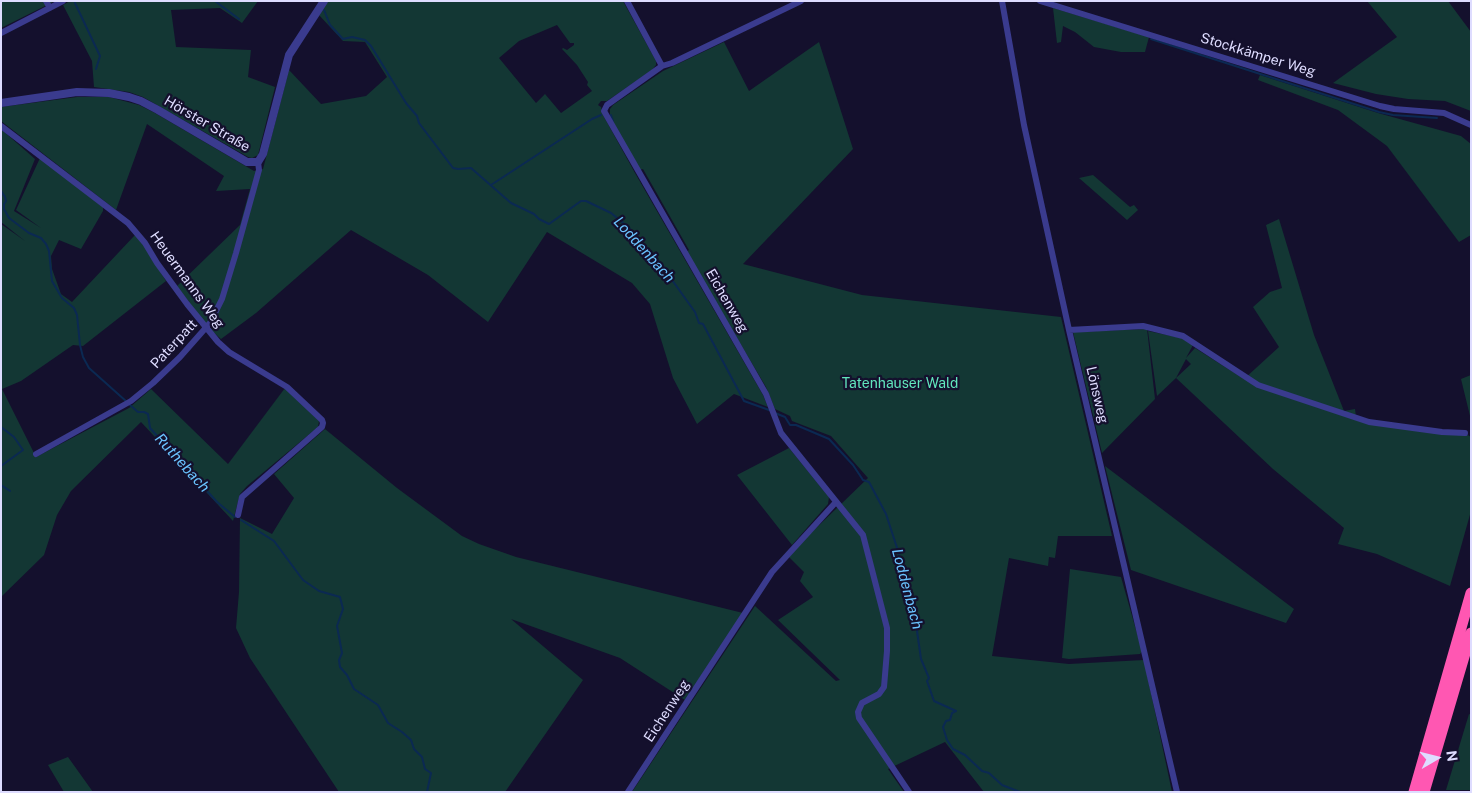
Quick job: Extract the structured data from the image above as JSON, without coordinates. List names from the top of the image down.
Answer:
{
  "streets": {
    "street": [
      "Stockkämper Weg",
      "Hörster Straße",
      "Heuermanns Weg",
      "Eichenweg",
      "Paterpatt",
      "Lönsweg"
    ]
  },
  "crossings": [
    ["Hörster Straße", "Paterpatt"],
    ["Heuermanns Weg", "Paterpatt"]
  ],
  "water": ["Loddenbach", "Ruthebach"],
  "parks": ["Tatenhauser Wald"],
  "north": "right"
}
